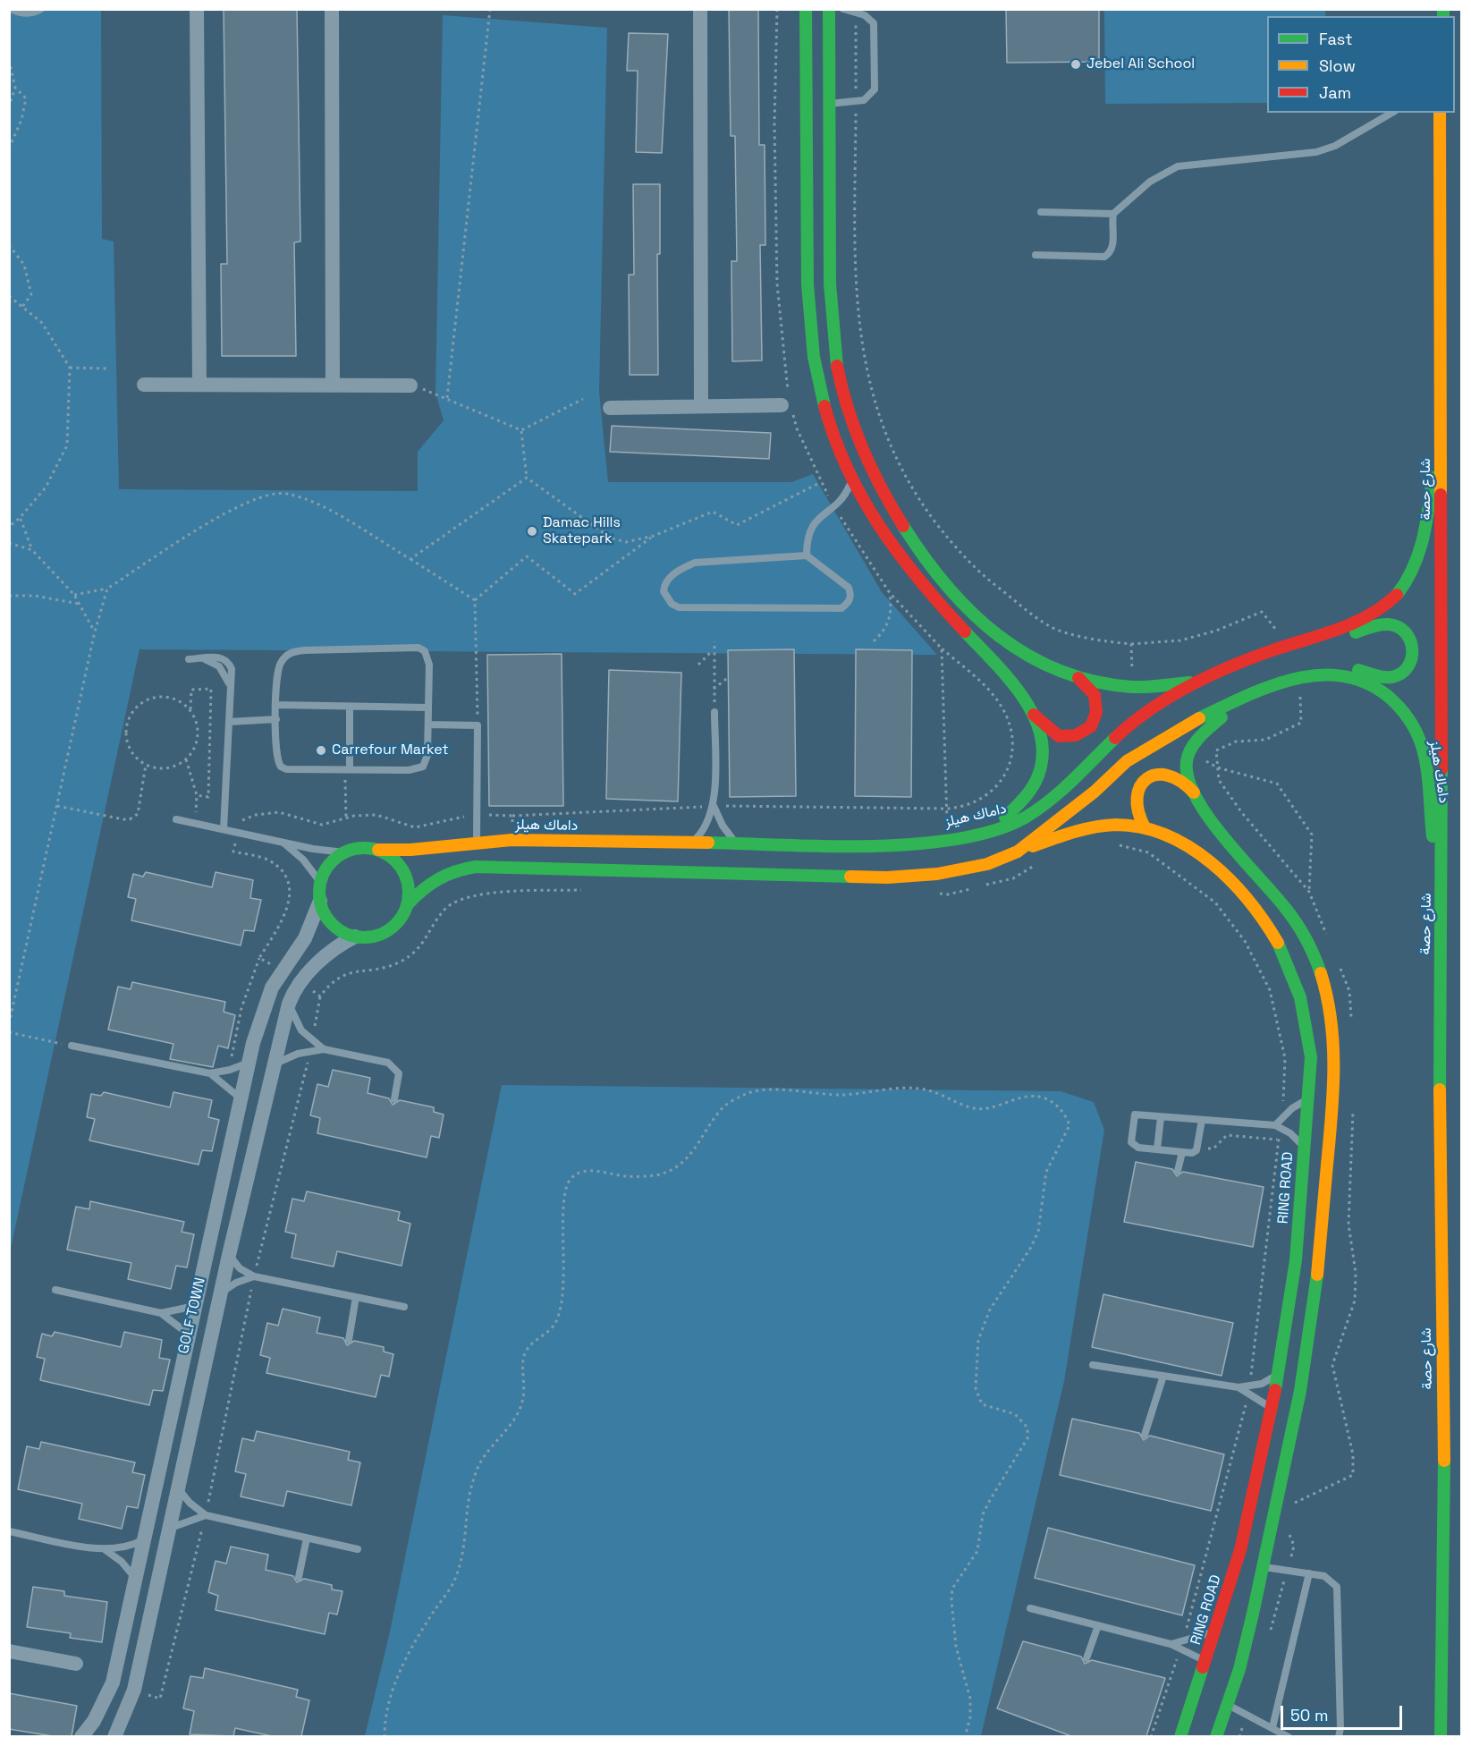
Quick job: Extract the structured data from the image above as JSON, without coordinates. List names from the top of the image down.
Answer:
{
  "streets": {
    "street": [
      "شارع حصة",
      "داماك هيلز",
      "RING ROAD",
      "GOLF TOWN"
    ]
  },
  "crossings": [
    ["شارع حصة", "داماك هيلز"],
    ["داماك هيلز", "RING ROAD"],
    ["داماك هيلز", "GOLF TOWN"]
  ],
  "places": ["Jebel Ali School", "Damac Hills Skatepark", "Carrefour Market"],
  "legend": ["Fast", "Slow", "Jam"],
  "scale_bar": "50 m"
}
